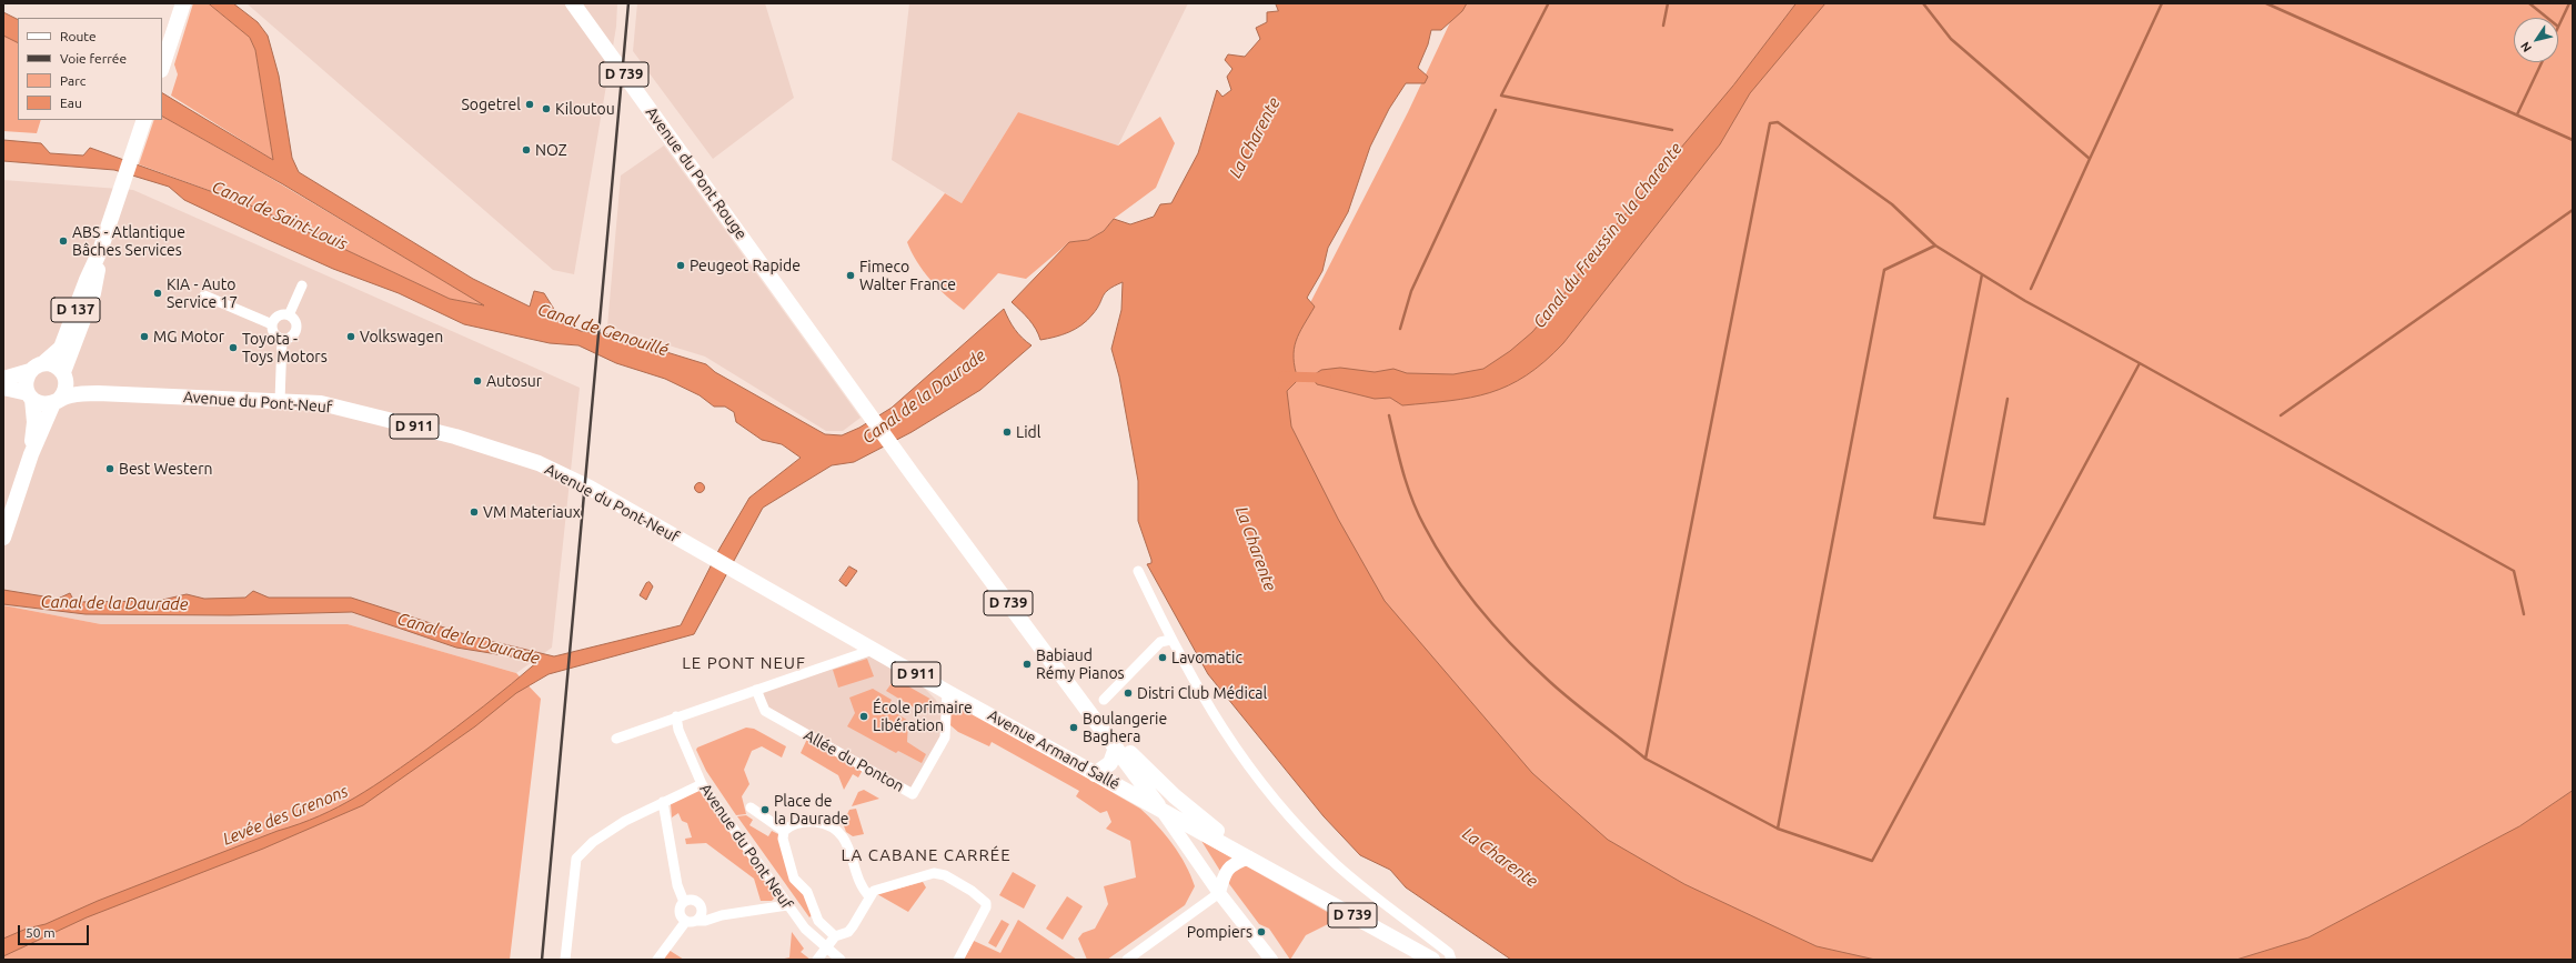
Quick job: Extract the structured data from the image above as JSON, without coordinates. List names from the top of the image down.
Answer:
{
  "streets": {
    "main road": [
      "D 739",
      "Avenue du Pont Rouge",
      "D 137",
      "Avenue du Pont-Neuf",
      "D 911",
      "Avenue Armand Sallé"
    ],
    "street": ["Allée du Ponton", "Avenue du Pont Neuf"]
  },
  "crossings": [
    ["D 739", "Avenue du Pont Rouge"],
    ["D 739", "Avenue Armand Sallé"],
    ["D 137", "D 911"],
    ["Avenue du Pont-Neuf", "D 911"],
    ["Avenue du Pont-Neuf", "Avenue Armand Sallé"],
    ["Avenue Armand Sallé", "Allée du Ponton"]
  ],
  "districts": ["LE PONT NEUF", "LA CABANE CARRÉE"],
  "water": [
    "La Charente",
    "Canal de Saint-Louis",
    "Canal du Freussin à la Charente",
    "Canal de Genouillé",
    "Canal de la Daurade",
    "Levée des Grenons"
  ],
  "places": [
    "Sogetrel",
    "Kiloutou",
    "NOZ",
    "ABS - Atlantique Bâches Services",
    "Peugeot Rapide",
    "Fimeco Walter France",
    "KIA - Auto Service 17",
    "MG Motor",
    "Volkswagen",
    "Toyota - Toys Motors",
    "Autosur",
    "Lidl",
    "Best Western",
    "VM Materiaux",
    "Lavomatic",
    "Babiaud Rémy Pianos",
    "Distri Club Médical",
    "École primaire Libération",
    "Boulangerie Baghera",
    "Place de la Daurade",
    "Pompiers"
  ],
  "legend": [
    "Route",
    "Voie ferrée",
    "Parc",
    "Eau"
  ],
  "scale_bar": "50 m",
  "north": "bottom left"
}
